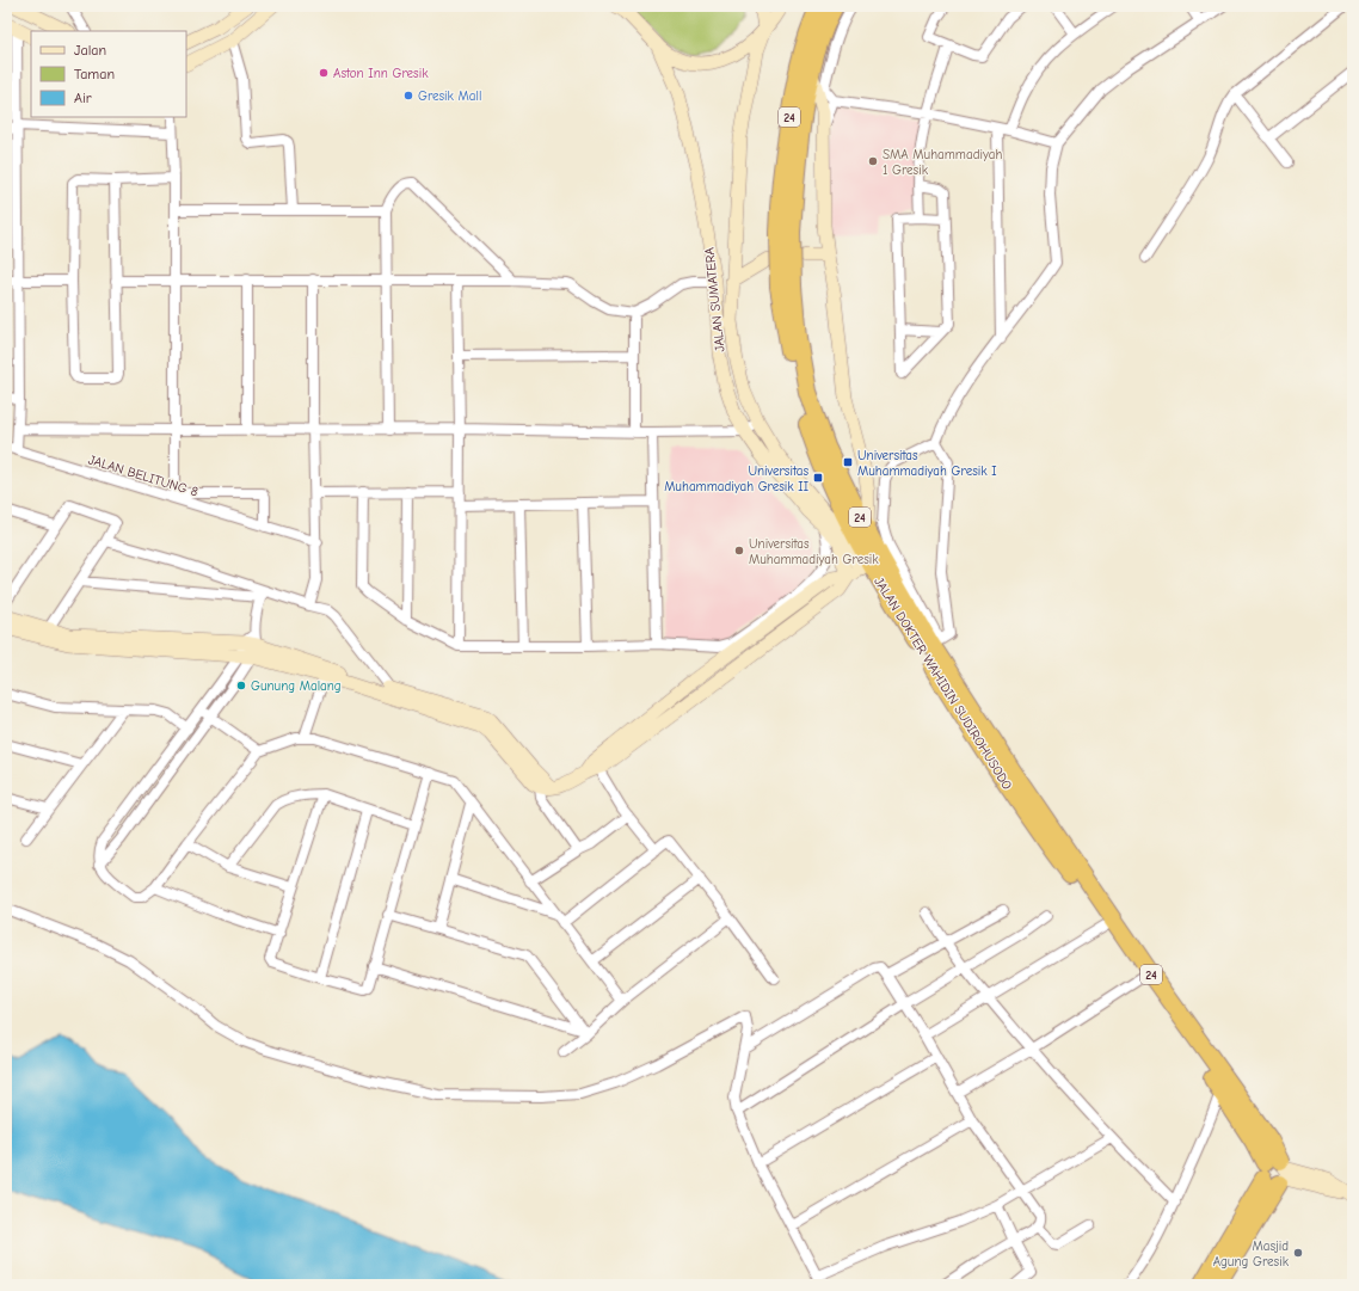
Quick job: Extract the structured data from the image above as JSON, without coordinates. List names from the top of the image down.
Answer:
{
  "streets": {
    "highway": ["24", "JALAN DOKTER WAHIDIN SUDIROHUSODO"],
    "main road": ["JALAN SUMATERA"],
    "street": ["JALAN BELITUNG 8"]
  },
  "crossings": [
    ["JALAN SUMATERA", "JALAN DOKTER WAHIDIN SUDIROHUSODO"]
  ],
  "places": {
    "other": [
      "Aston Inn Gresik",
      "Gresik Mall",
      "SMA Muhammadiyah 1 Gresik",
      "Universitas Muhammadiyah Gresik",
      "Gunung Malang",
      "Masjid Agung Gresik"
    ],
    "transit": ["Universitas Muhammadiyah Gresik I", "Universitas Muhammadiyah Gresik II"]
  },
  "legend": ["Jalan", "Taman", "Air"]
}
